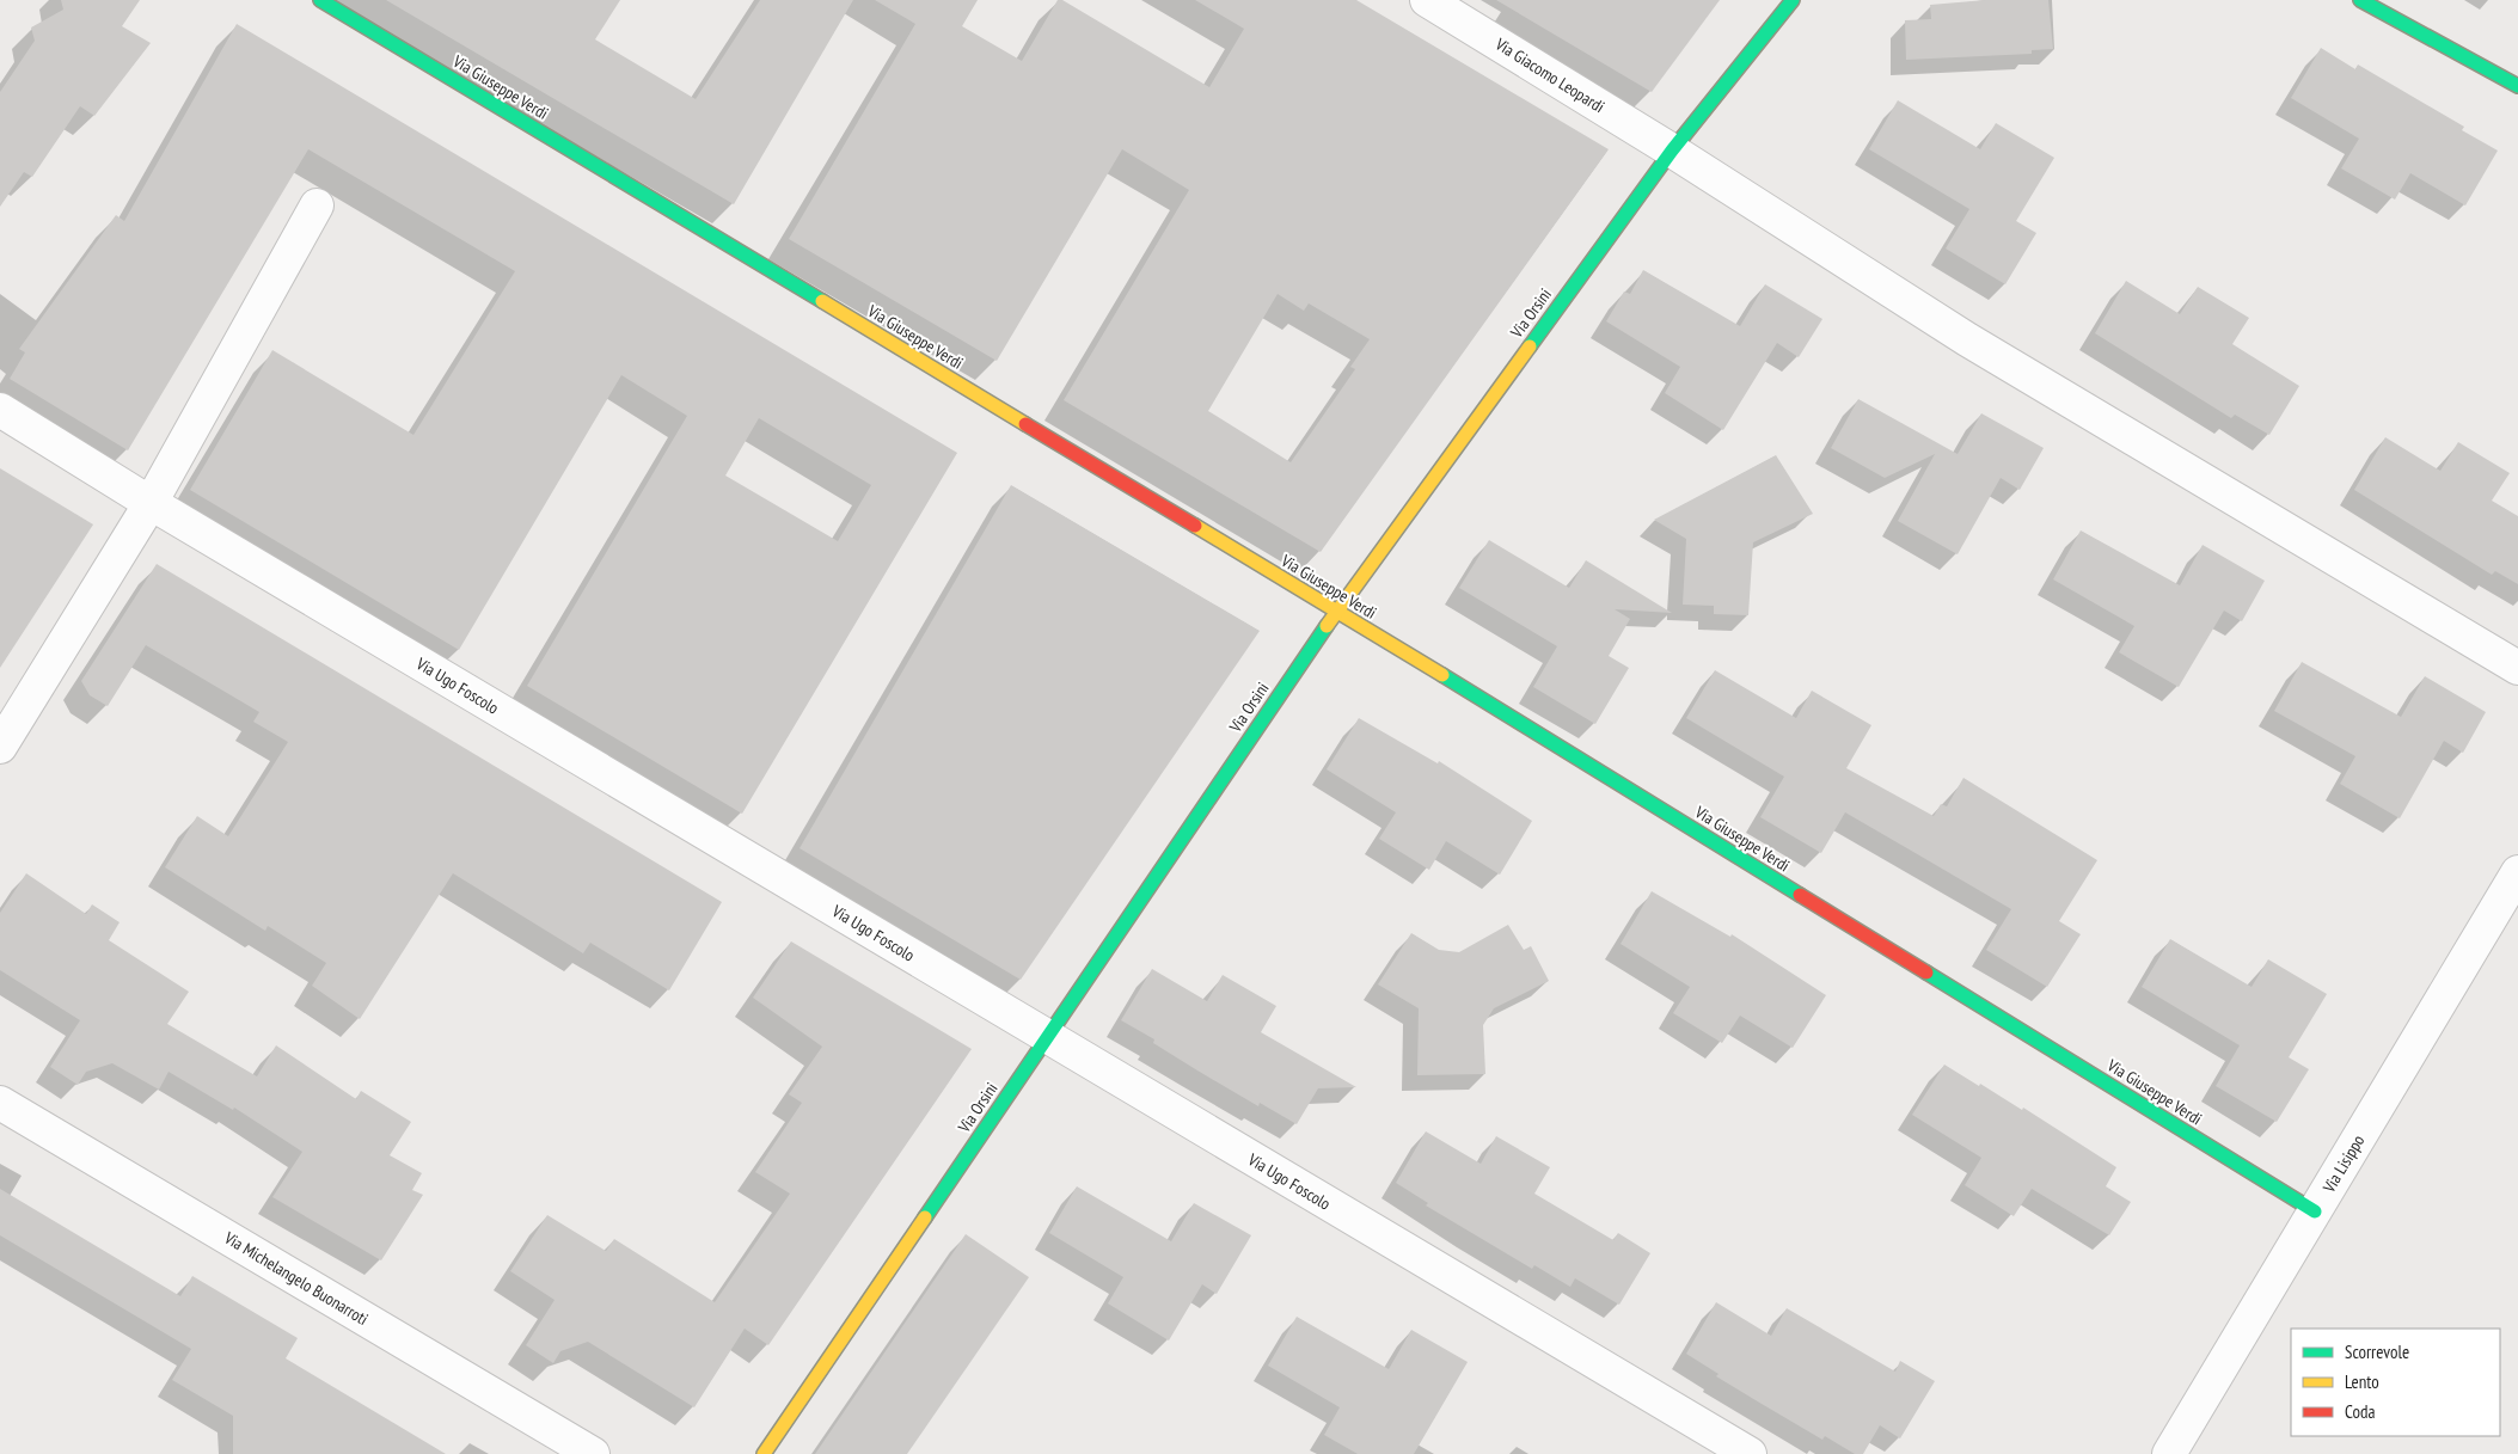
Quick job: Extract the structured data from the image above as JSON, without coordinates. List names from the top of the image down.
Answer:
{
  "streets": {
    "street": [
      "Via Giacomo Leopardi",
      "Via Giuseppe Verdi",
      "Via Orsini",
      "Via Ugo Foscolo",
      "Via Lisippo",
      "Via Michelangelo Buonarroti"
    ]
  },
  "crossings": [
    ["Via Giacomo Leopardi", "Via Orsini"],
    ["Via Giuseppe Verdi", "Via Orsini"],
    ["Via Giuseppe Verdi", "Via Lisippo"],
    ["Via Orsini", "Via Ugo Foscolo"]
  ],
  "legend": ["Scorrevole", "Lento", "Coda"]
}
